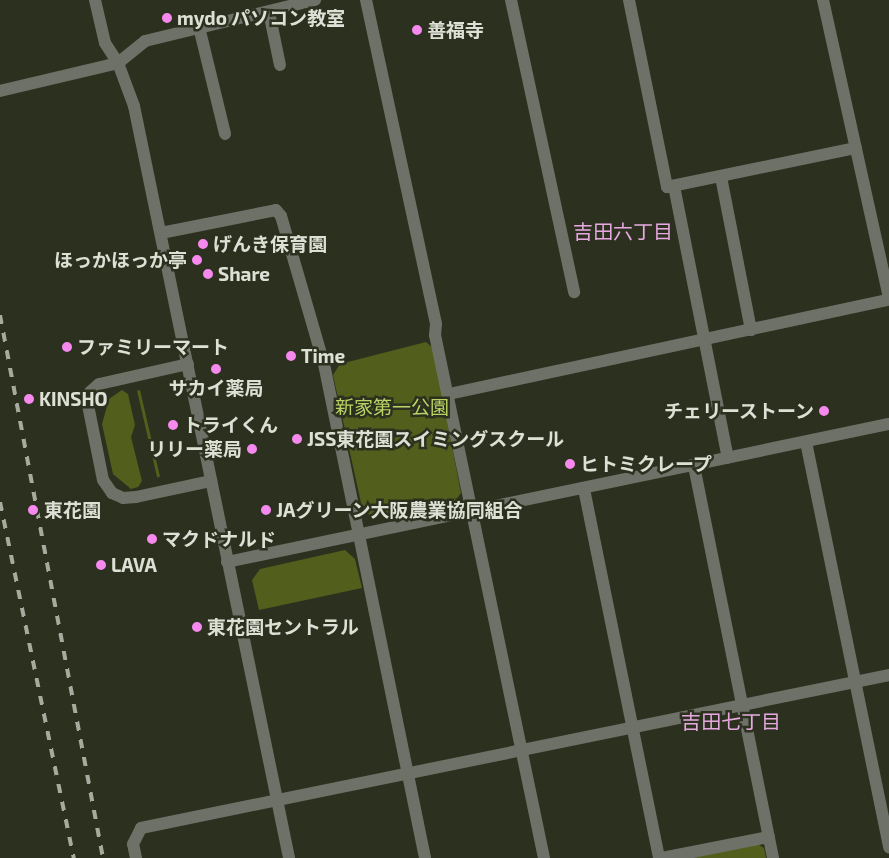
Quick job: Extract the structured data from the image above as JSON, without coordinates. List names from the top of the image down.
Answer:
{
  "districts": ["吉田六丁目", "吉田七丁目"],
  "parks": ["新家第一公園"],
  "places": [
    "mydo パソコン教室",
    "善福寺",
    "げんき保育園",
    "ほっかほっか亭",
    "Share",
    "ファミリーマート",
    "Time",
    "サカイ薬局",
    "KINSHO",
    "チェリーストーン",
    "トライくん",
    "JSS東花園スイミングスクール",
    "リリー薬局",
    "ヒトミクレープ",
    "東花園",
    "JAグリーン大阪農業協同組合",
    "マクドナルド",
    "LAVA",
    "東花園セントラル"
  ]
}
